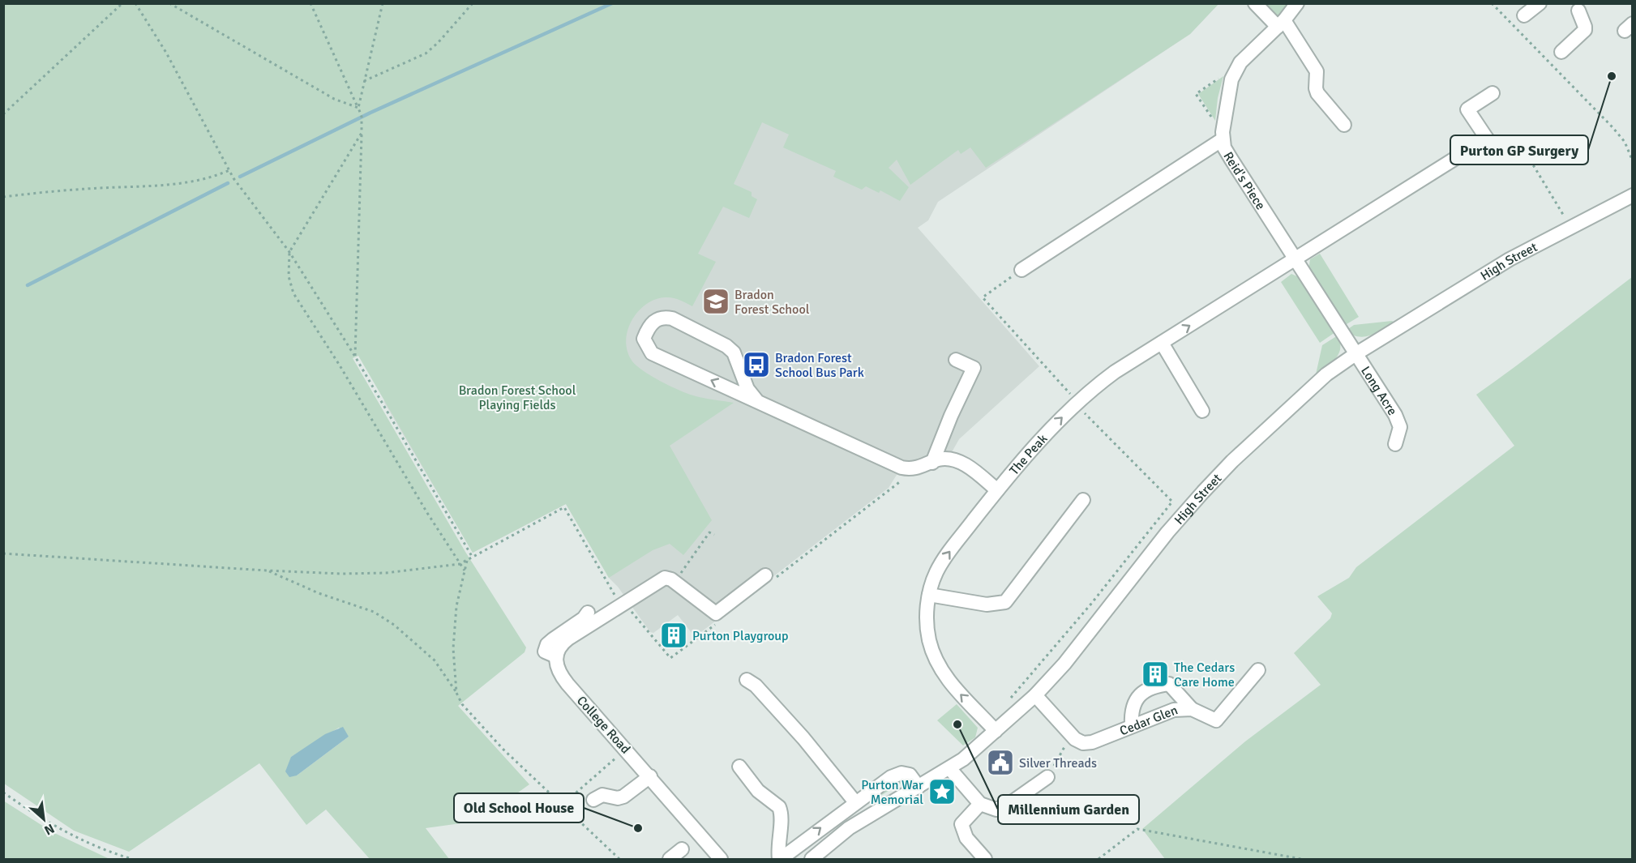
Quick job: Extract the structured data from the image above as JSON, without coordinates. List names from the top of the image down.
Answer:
{
  "streets": {
    "street": [
      "Reid's Piece",
      "High Street",
      "Long Acre",
      "The Peak",
      "Cedar Glen",
      "College Road"
    ]
  },
  "crossings": [
    ["Reid's Piece", "High Street"],
    ["Reid's Piece", "Long Acre"],
    ["Reid's Piece", "The Peak"],
    ["High Street", "Long Acre"],
    ["High Street", "The Peak"]
  ],
  "one_way": ["The Peak"],
  "parks": ["Bradon Forest School Playing Fields"],
  "places": {
    "other": ["Purton GP Surgery", "Millennium Garden", "Old School House"],
    "school or university": ["Bradon Forest School"],
    "bus stop": ["Bradon Forest School Bus Park"],
    "building": ["Purton Playgroup", "The Cedars Care Home"],
    "public building": ["Silver Threads"],
    "place": ["Purton War Memorial"]
  },
  "north": "bottom right"
}
